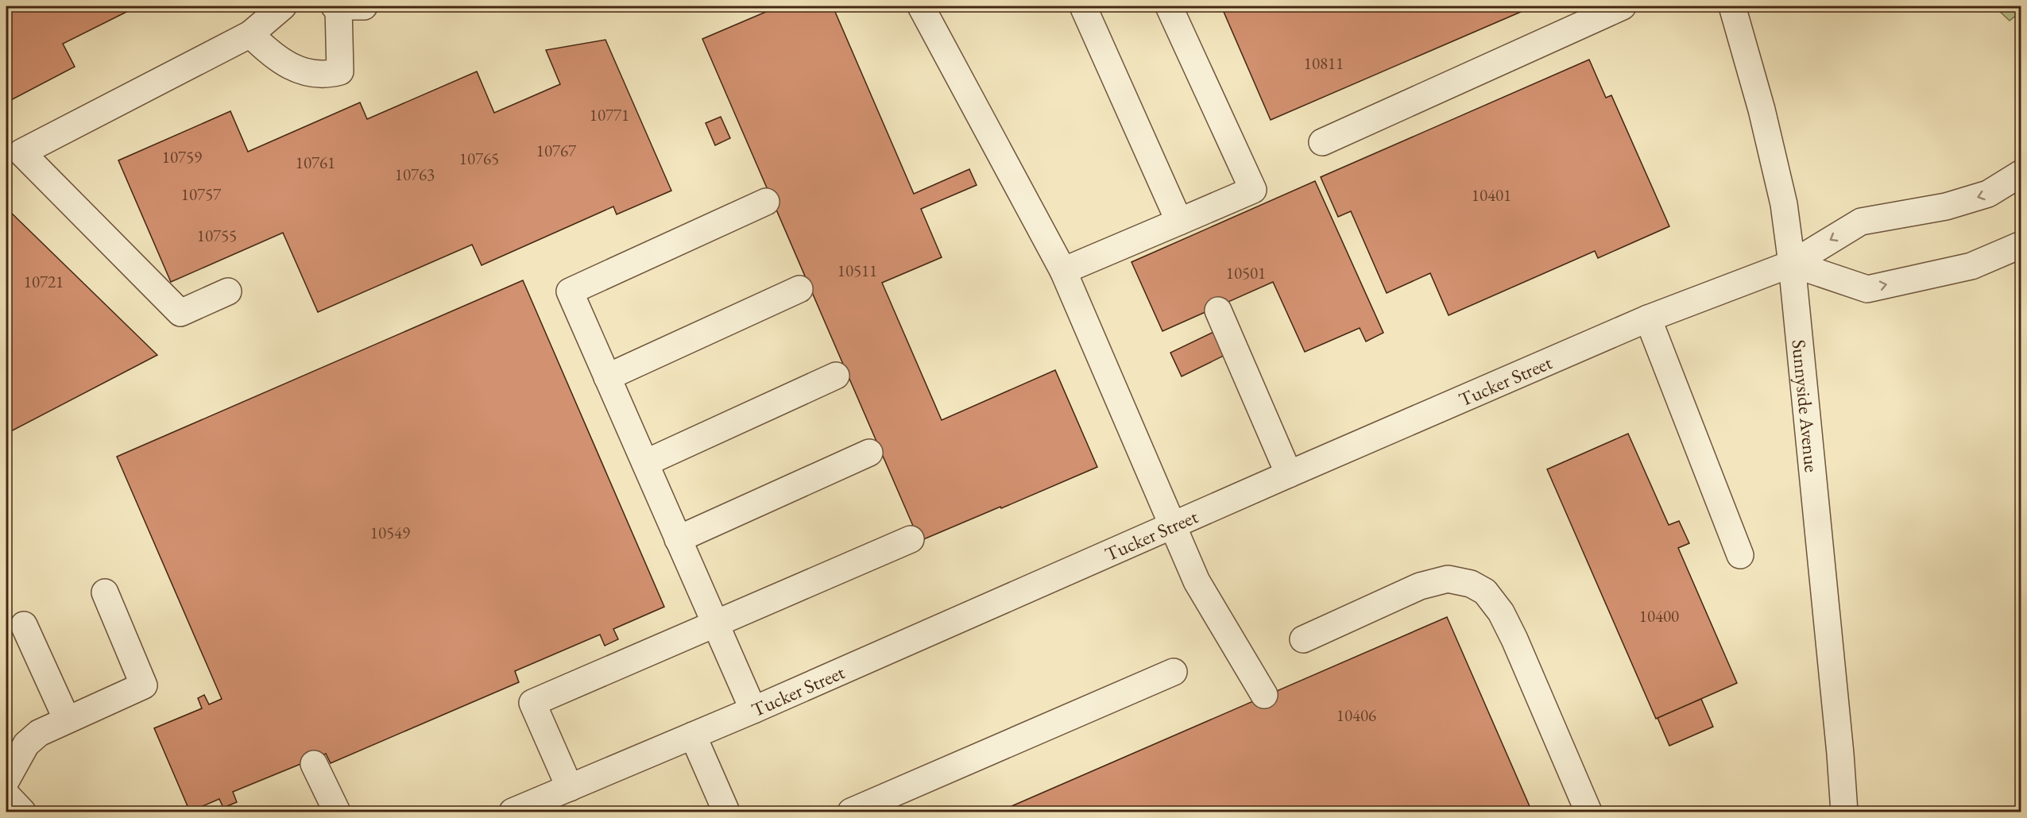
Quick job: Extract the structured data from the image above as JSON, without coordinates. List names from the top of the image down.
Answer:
{
  "streets": {
    "street": ["Tucker Street", "Sunnyside Avenue"]
  },
  "crossings": [
    ["Tucker Street", "Sunnyside Avenue"]
  ],
  "house_numbers": [
    "10811",
    "10771",
    "10767",
    "10759",
    "10765",
    "10761",
    "10763",
    "10757",
    "10401",
    "10755",
    "10511",
    "10501",
    "10721",
    "10549",
    "10400",
    "10406"
  ]
}
